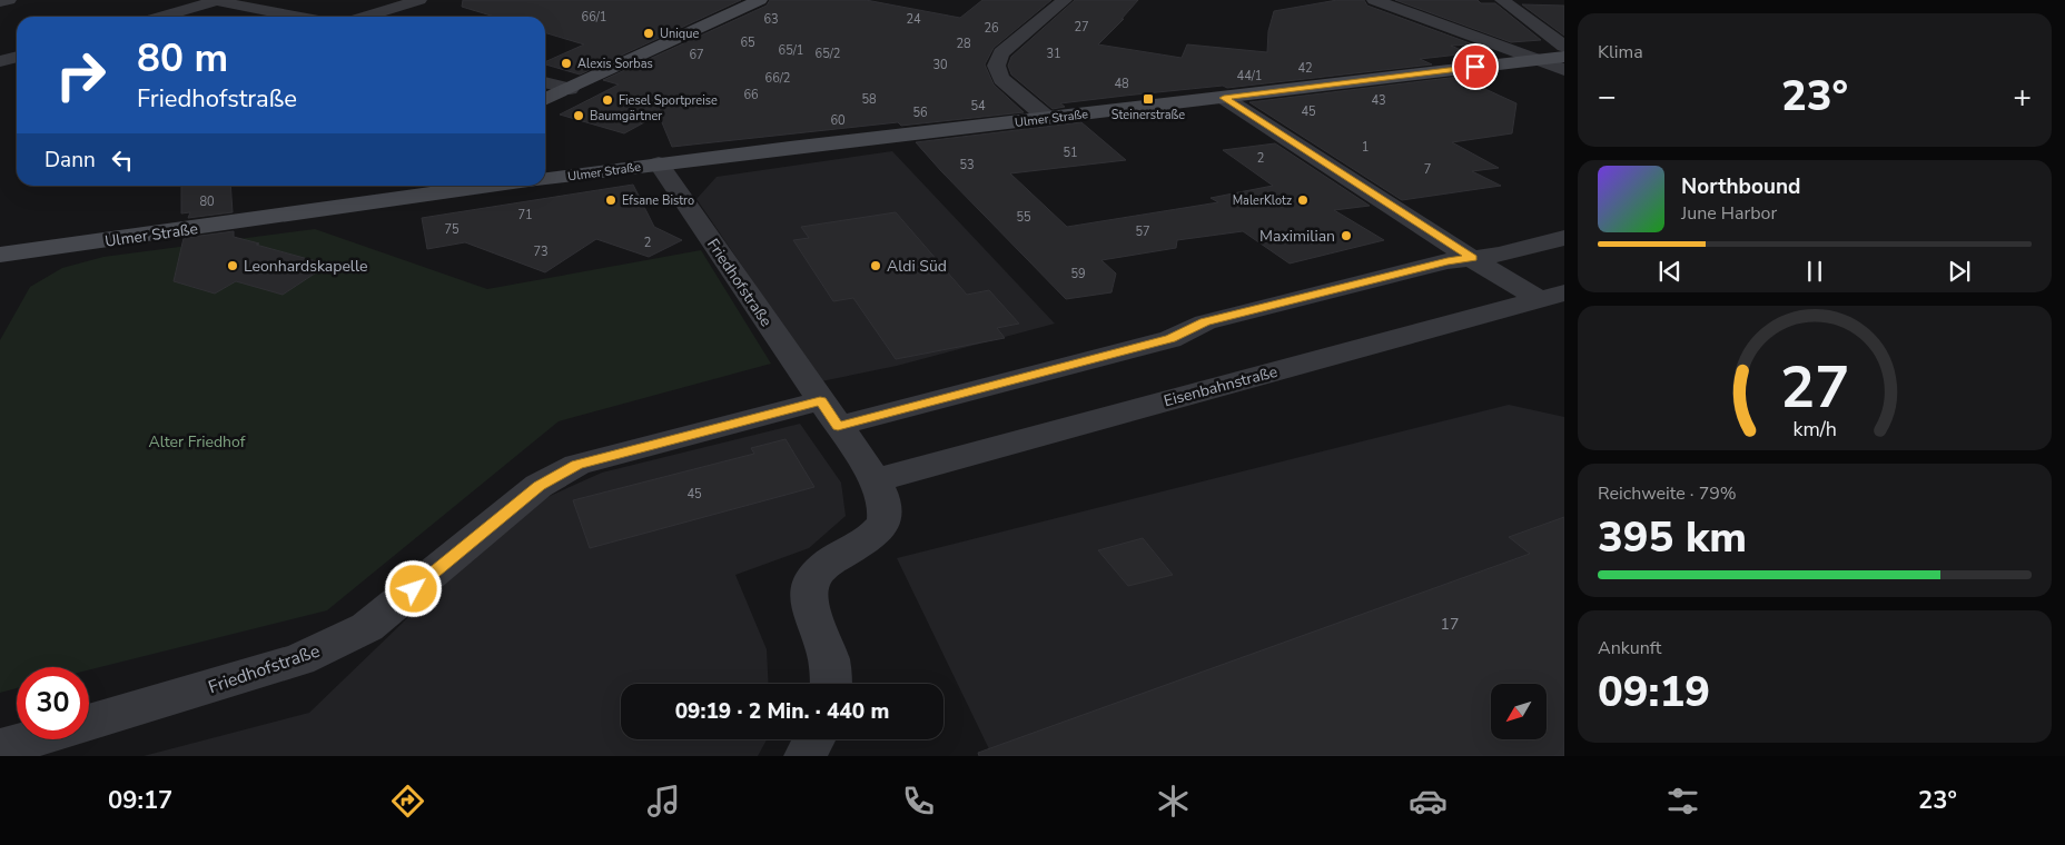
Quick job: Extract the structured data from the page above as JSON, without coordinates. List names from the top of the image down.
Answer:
{
  "streets": {
    "main road": ["Ulmer Straße"],
    "street": ["Friedhofstraße", "Eisenbahnstraße"]
  },
  "crossings": [
    ["Ulmer Straße", "Friedhofstraße"],
    ["Friedhofstraße", "Eisenbahnstraße"]
  ],
  "parks": ["Alter Friedhof"],
  "places": {
    "other": [
      "Unique",
      "Alexis Sorbas",
      "Fiesel Sportpreise",
      "Baumgärtner",
      "Efsane Bistro",
      "MalerKlotz",
      "Maximilian",
      "Leonhardskapelle",
      "Aldi Süd"
    ],
    "transit": ["Steinerstraße"]
  },
  "house_numbers": [
    "66/1",
    "63",
    "24",
    "27",
    "26",
    "65",
    "28",
    "65/1",
    "65/2",
    "31",
    "67",
    "30",
    "42",
    "44/1",
    "66/2",
    "48",
    "66",
    "58",
    "43",
    "54",
    "45",
    "56",
    "60",
    "1",
    "51",
    "2",
    "53",
    "7",
    "80",
    "71",
    "55",
    "75",
    "57",
    "2",
    "73",
    "59",
    "45",
    "17"
  ],
  "north": "bottom left",
  "page": {
    "tile": [
      "Klima",
      ["Reichweite · 79%", "395 km"],
      ["Ankunft", "09:19"]
    ],
    "turn": ["80 m", "Friedhofstraße"],
    "heat": ["−", "23°", "+"],
    "then": "Dann",
    "song": ["Northbound", "June Harbor"],
    "limit": "30",
    "trip": "09:19 · 2 Min. · 440 m",
    "tabs": ["09:17", "23°"],
    "gauge": ["27", "km/h"]
  }
}
